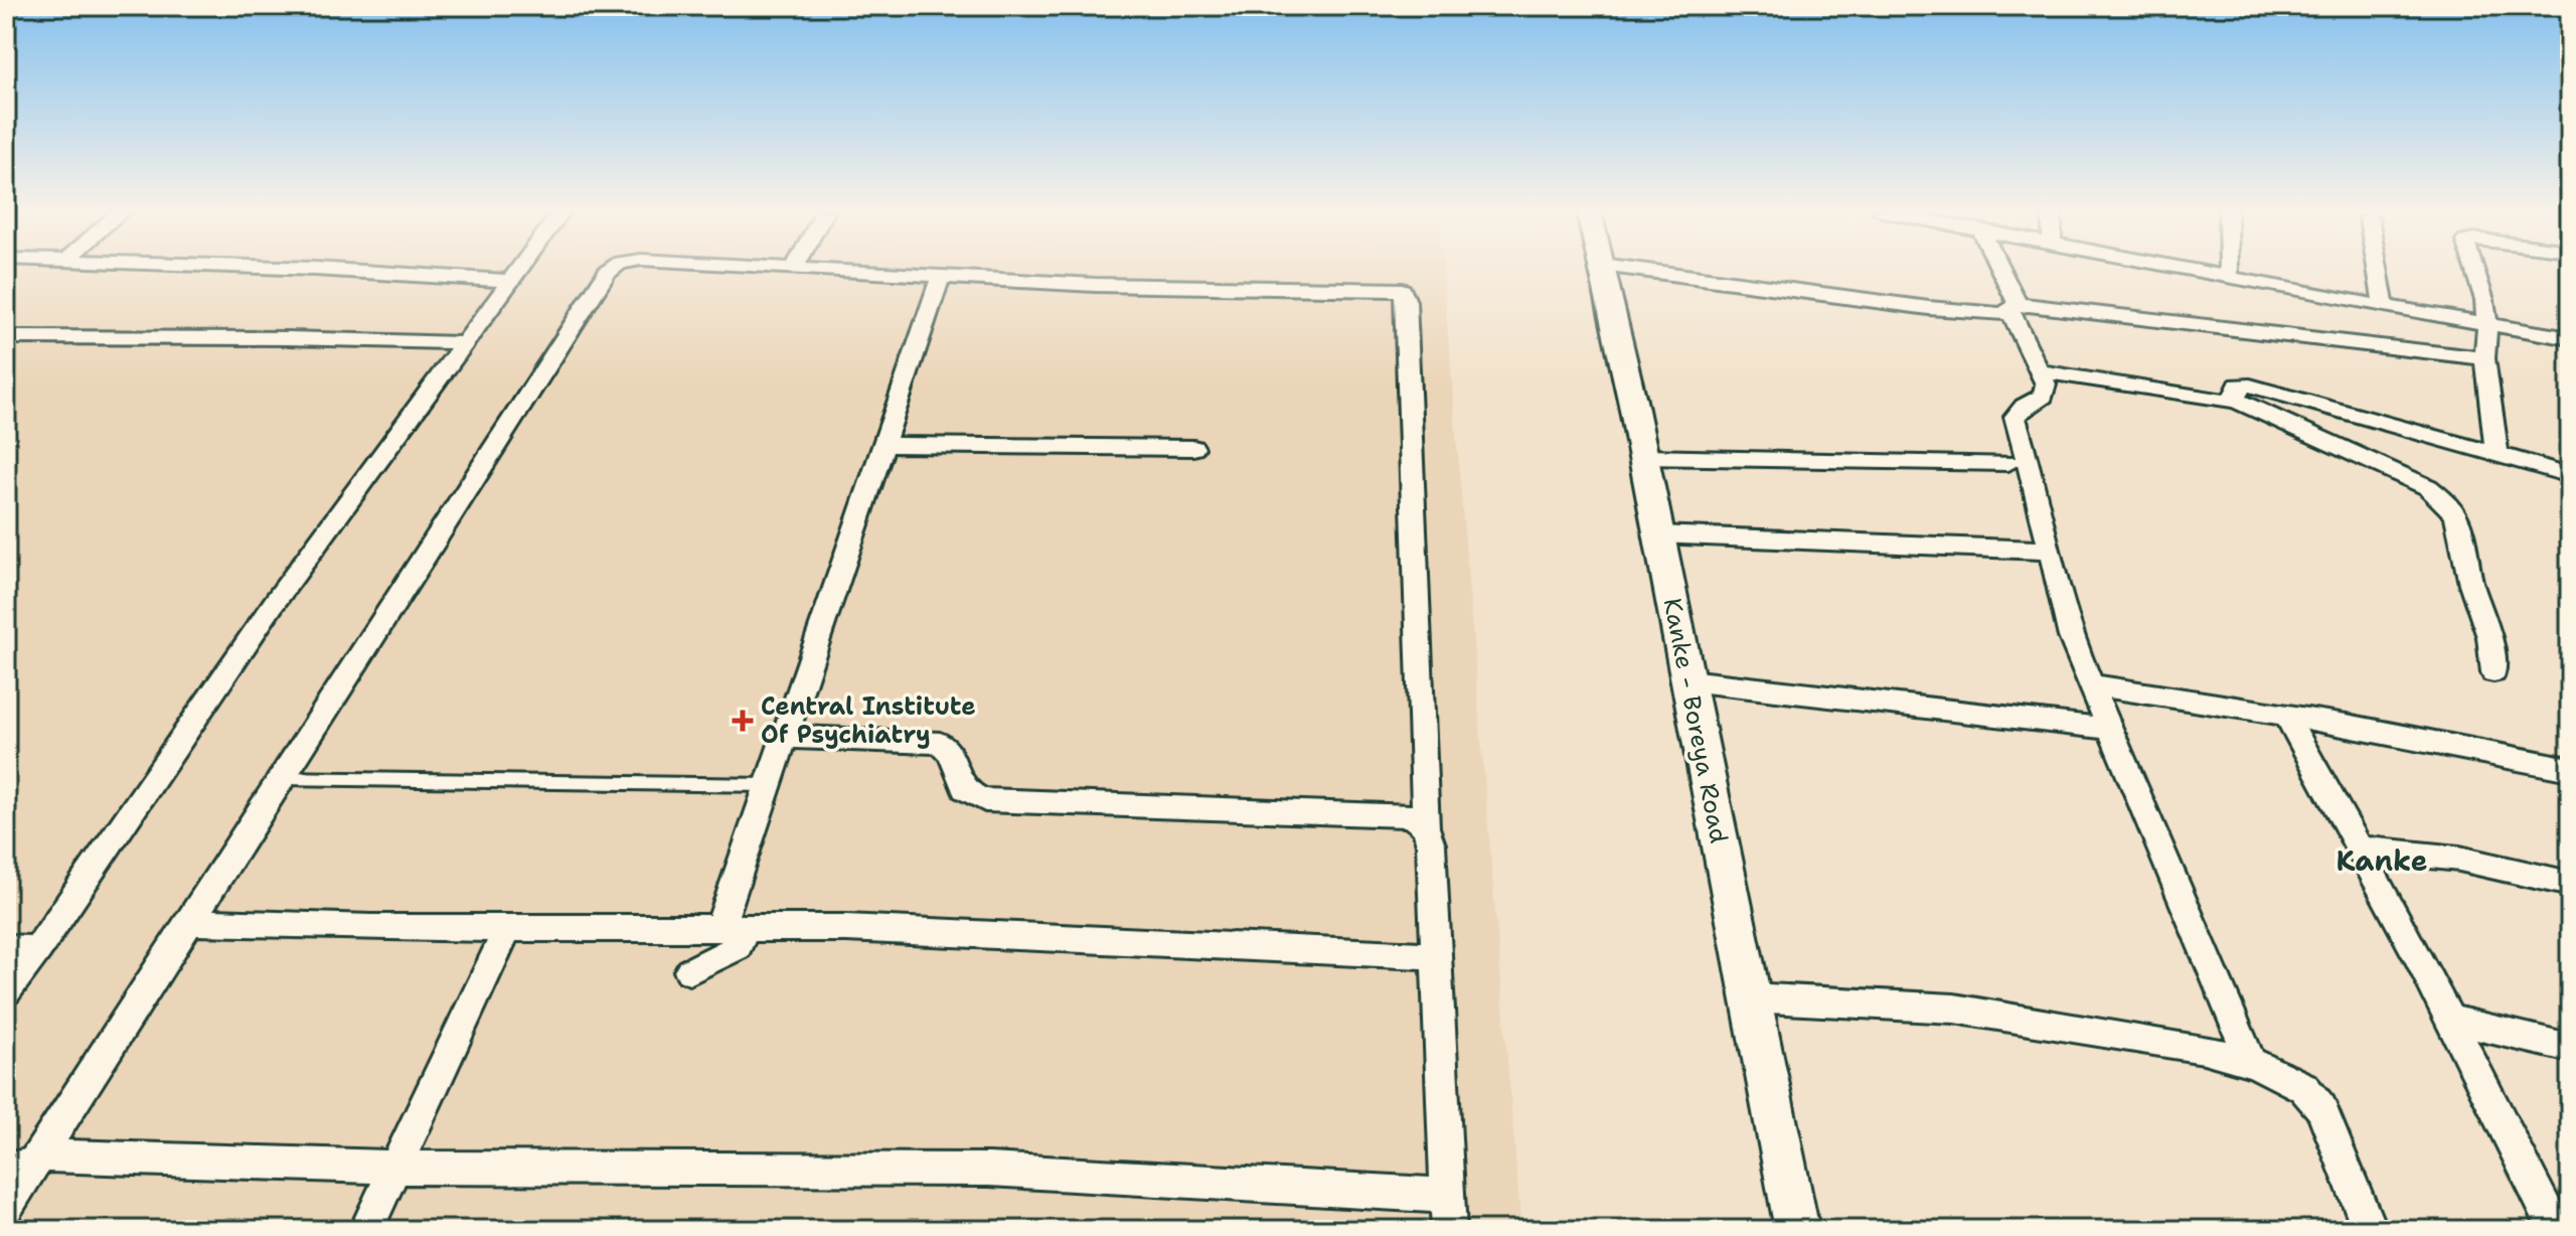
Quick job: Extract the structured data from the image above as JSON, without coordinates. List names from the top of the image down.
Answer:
{
  "streets": {
    "street": ["Kanke - Boreya Road"]
  },
  "districts": ["Kanke"],
  "places": {
    "health": ["Central Institute Of Psychiatry"]
  }
}
